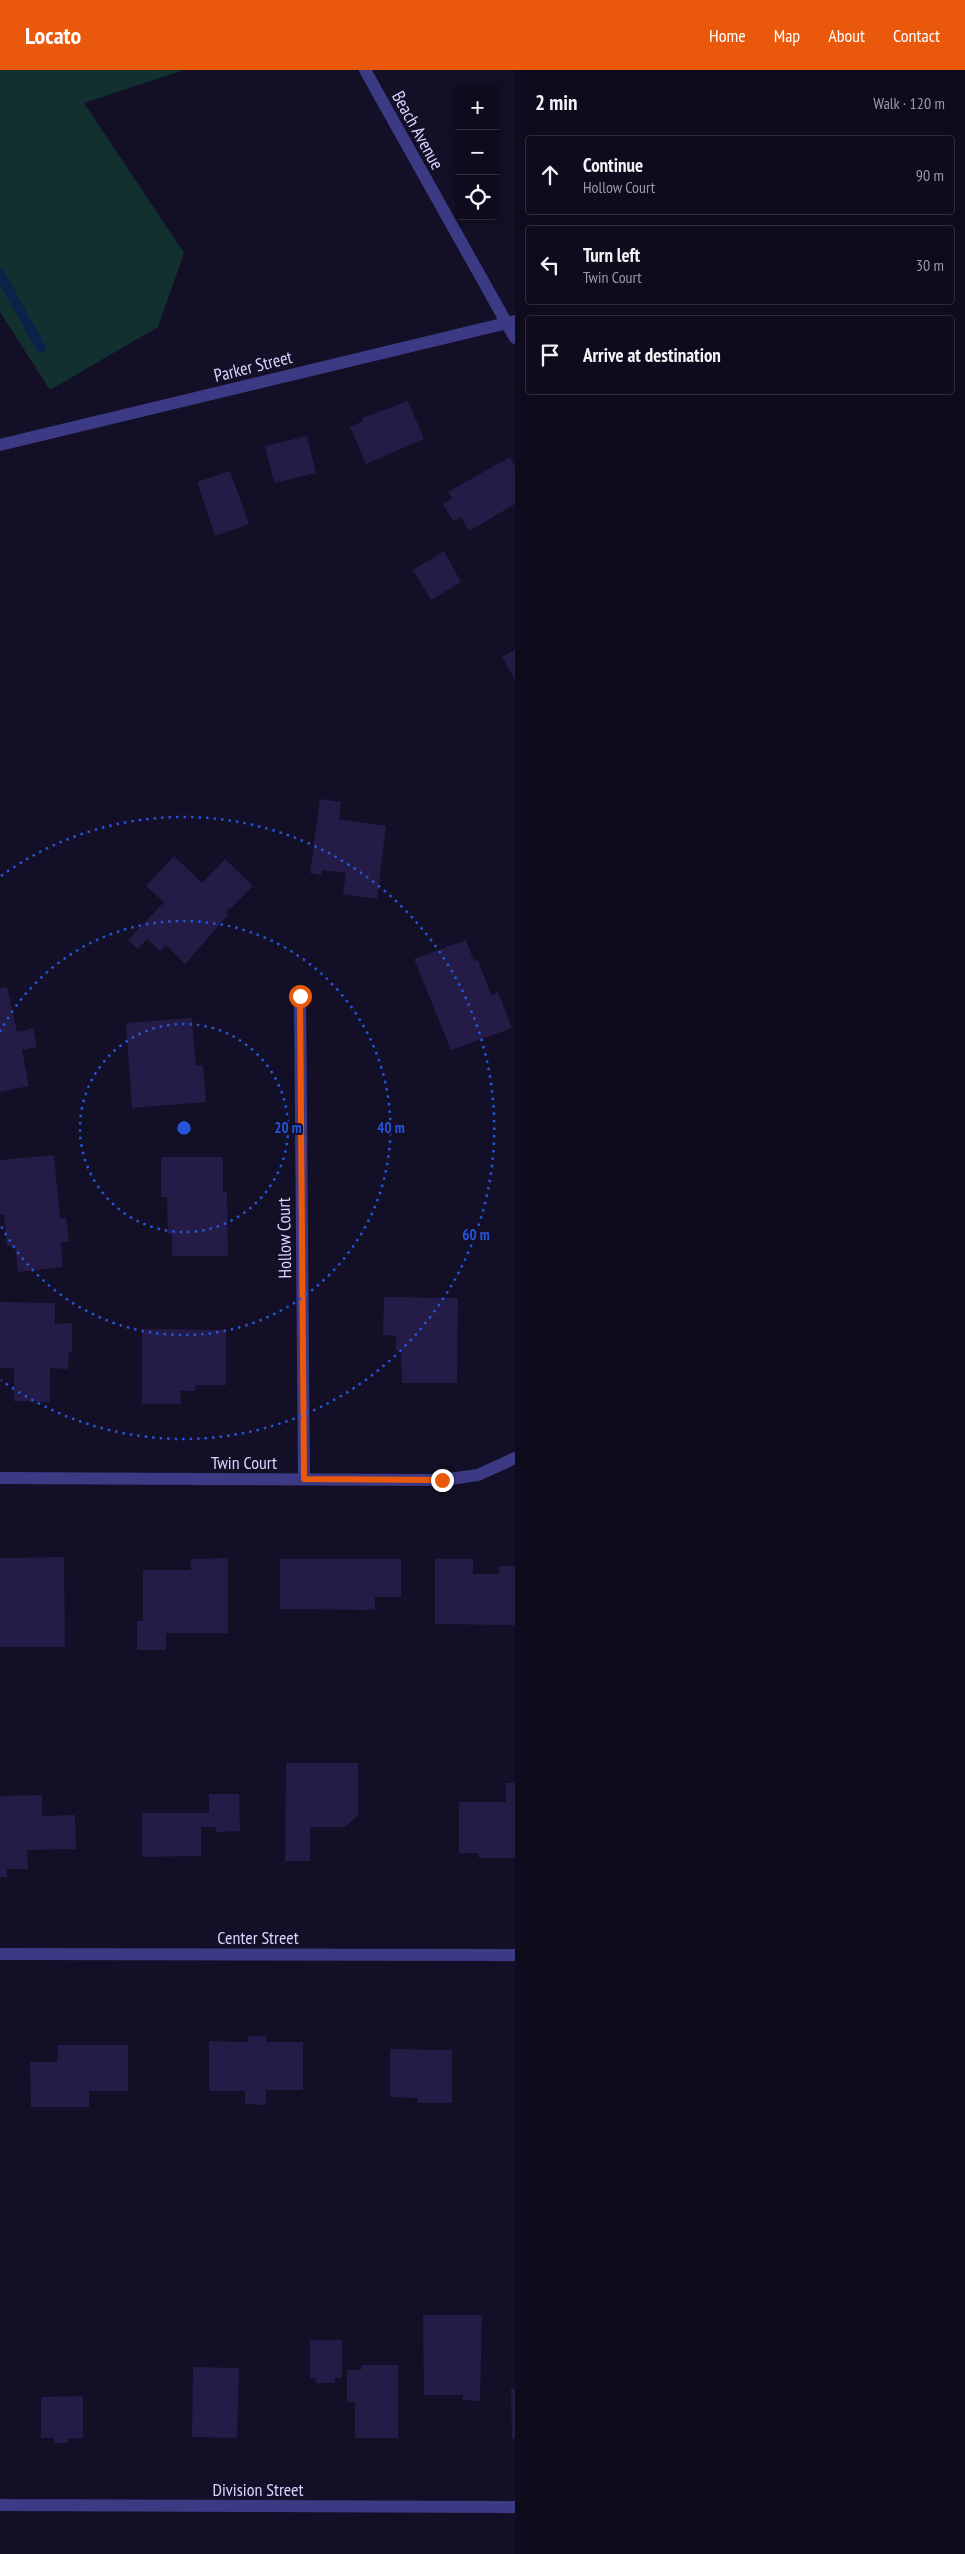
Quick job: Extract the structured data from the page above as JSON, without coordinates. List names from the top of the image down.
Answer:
{
  "streets": {
    "street": [
      "Beach Avenue",
      "Parker Street",
      "Hollow Court",
      "Twin Court",
      "Center Street",
      "Division Street"
    ]
  },
  "crossings": [
    ["Beach Avenue", "Parker Street"],
    ["Hollow Court", "Twin Court"]
  ],
  "page": {
    "header": "Locato",
    "nav": [
      "Home",
      "Map",
      "About",
      "Contact"
    ],
    "heading": ["2 min", "Walk · 120 m"],
    "map_buttons": ["+", "−"],
    "list": [
      ["Continue", "Hollow Court", "90 m"],
      ["Turn left", "Twin Court", "30 m"],
      "Arrive at destination"
    ]
  },
  "rings": ["20 m", "40 m", "60 m"]
}
